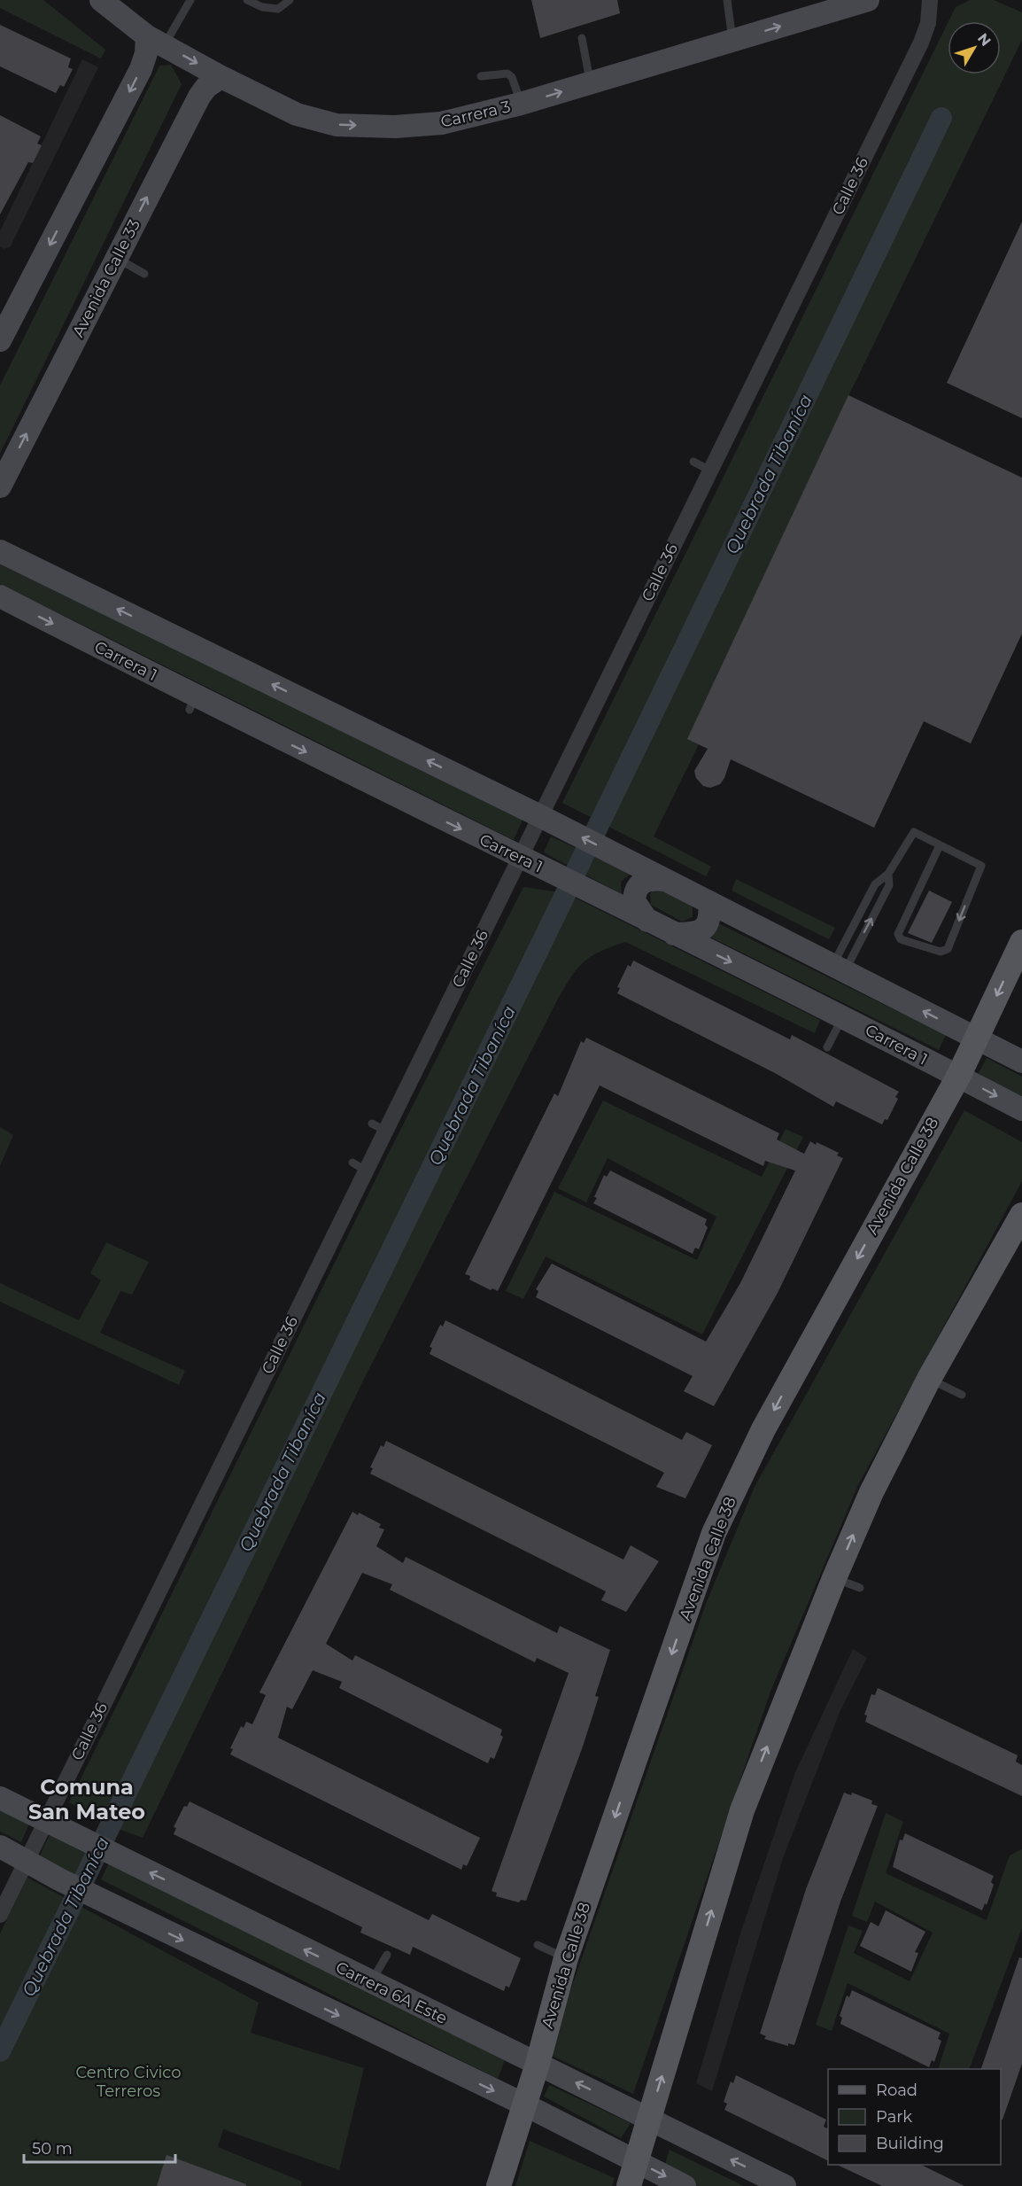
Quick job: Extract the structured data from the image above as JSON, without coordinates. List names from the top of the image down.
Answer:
{
  "streets": {
    "main road": ["Avenida Calle 38"],
    "street": [
      "Carrera 3",
      "Calle 36",
      "Avenida Calle 33",
      "Carrera 1",
      "Carrera 6A Este"
    ]
  },
  "crossings": [
    ["Carrera 3", "Avenida Calle 33"],
    ["Calle 36", "Carrera 1"],
    ["Calle 36", "Carrera 6A Este"],
    ["Carrera 1", "Avenida Calle 38"],
    ["Avenida Calle 38", "Carrera 6A Este"]
  ],
  "one_way": ["Carrera 3"],
  "districts": ["Comuna San Mateo"],
  "water": ["Quebrada Tibaníca"],
  "parks": ["Centro Civico Terreros"],
  "legend": ["Road", "Park", "Building"],
  "scale_bar": "50 m",
  "north": "top right"
}
